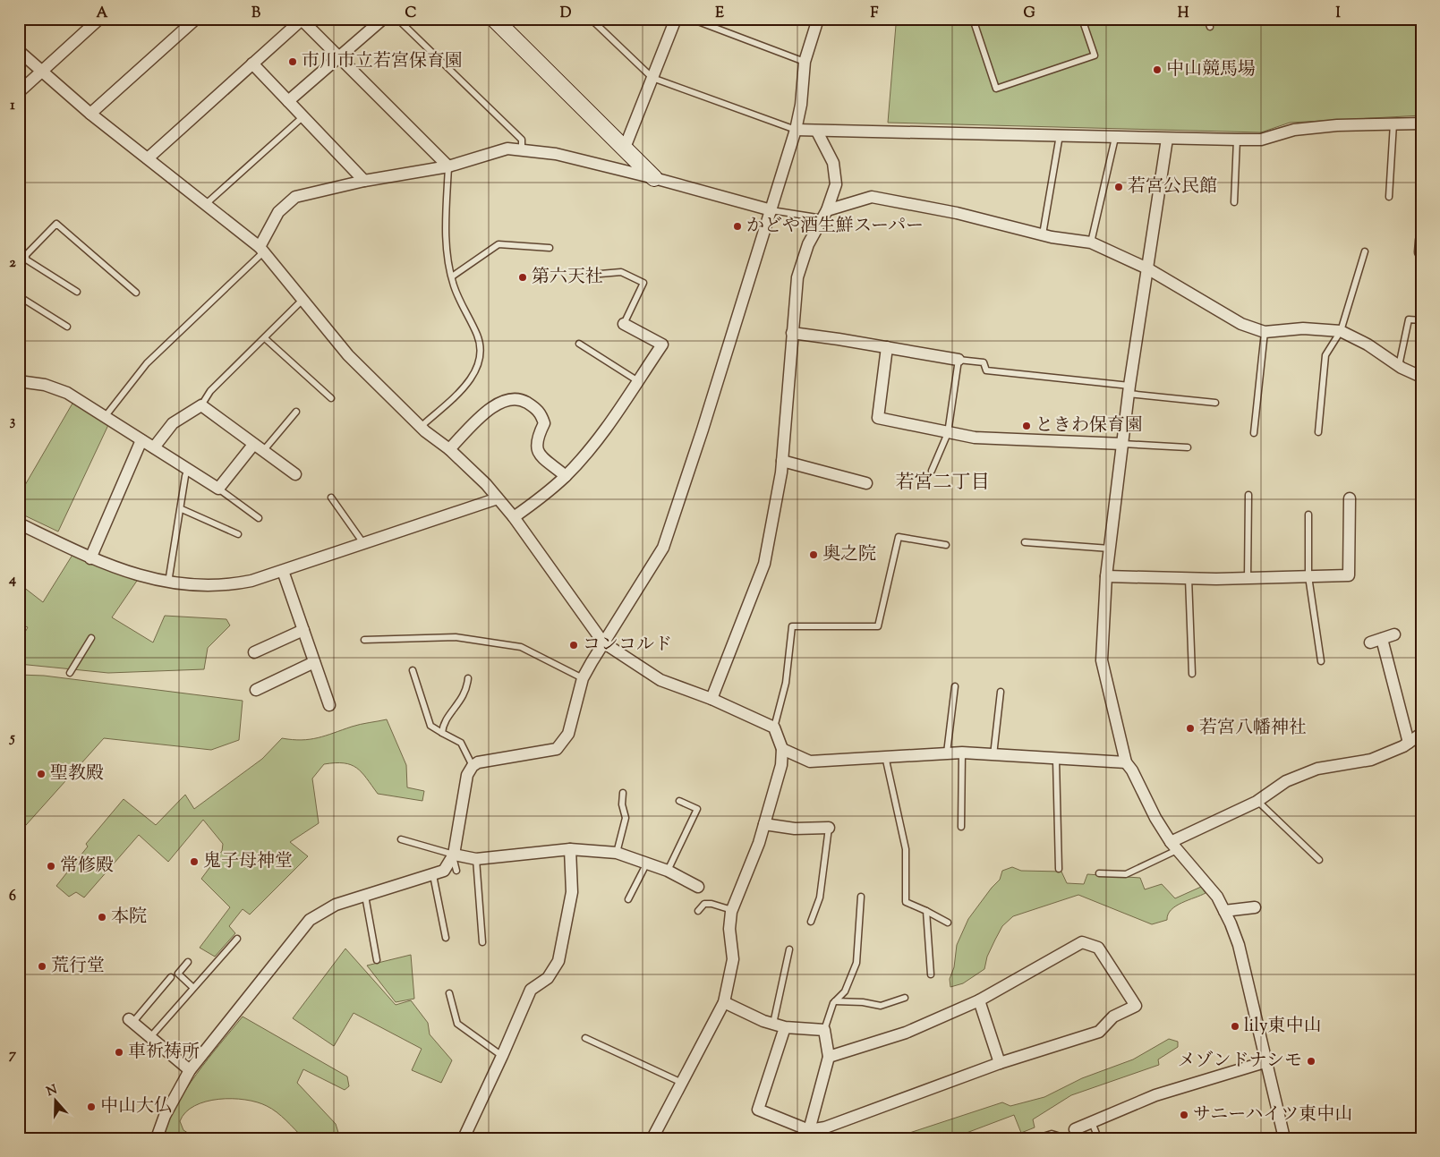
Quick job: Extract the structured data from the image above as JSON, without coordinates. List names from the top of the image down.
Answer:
{
  "districts": ["若宮二丁目"],
  "places": [
    "市川市立若宮保育園",
    "中山競馬場",
    "若宮公民館",
    "かどや酒生鮮スーパー",
    "第六天社",
    "ときわ保育園",
    "奥之院",
    "コンコルド",
    "若宮八幡神社",
    "聖教殿",
    "鬼子母神堂",
    "常修殿",
    "本院",
    "荒行堂",
    "lily東中山",
    "車祈祷所",
    "メゾンドナシモ",
    "中山大仏",
    "サニーハイツ東中山"
  ],
  "north": "top",
  "grid": {
    "columns": [
      "A",
      "B",
      "C",
      "D",
      "E",
      "F",
      "G",
      "H",
      "I"
    ],
    "rows": [
      "1",
      "2",
      "3",
      "4",
      "5",
      "6",
      "7"
    ]
  }
}
